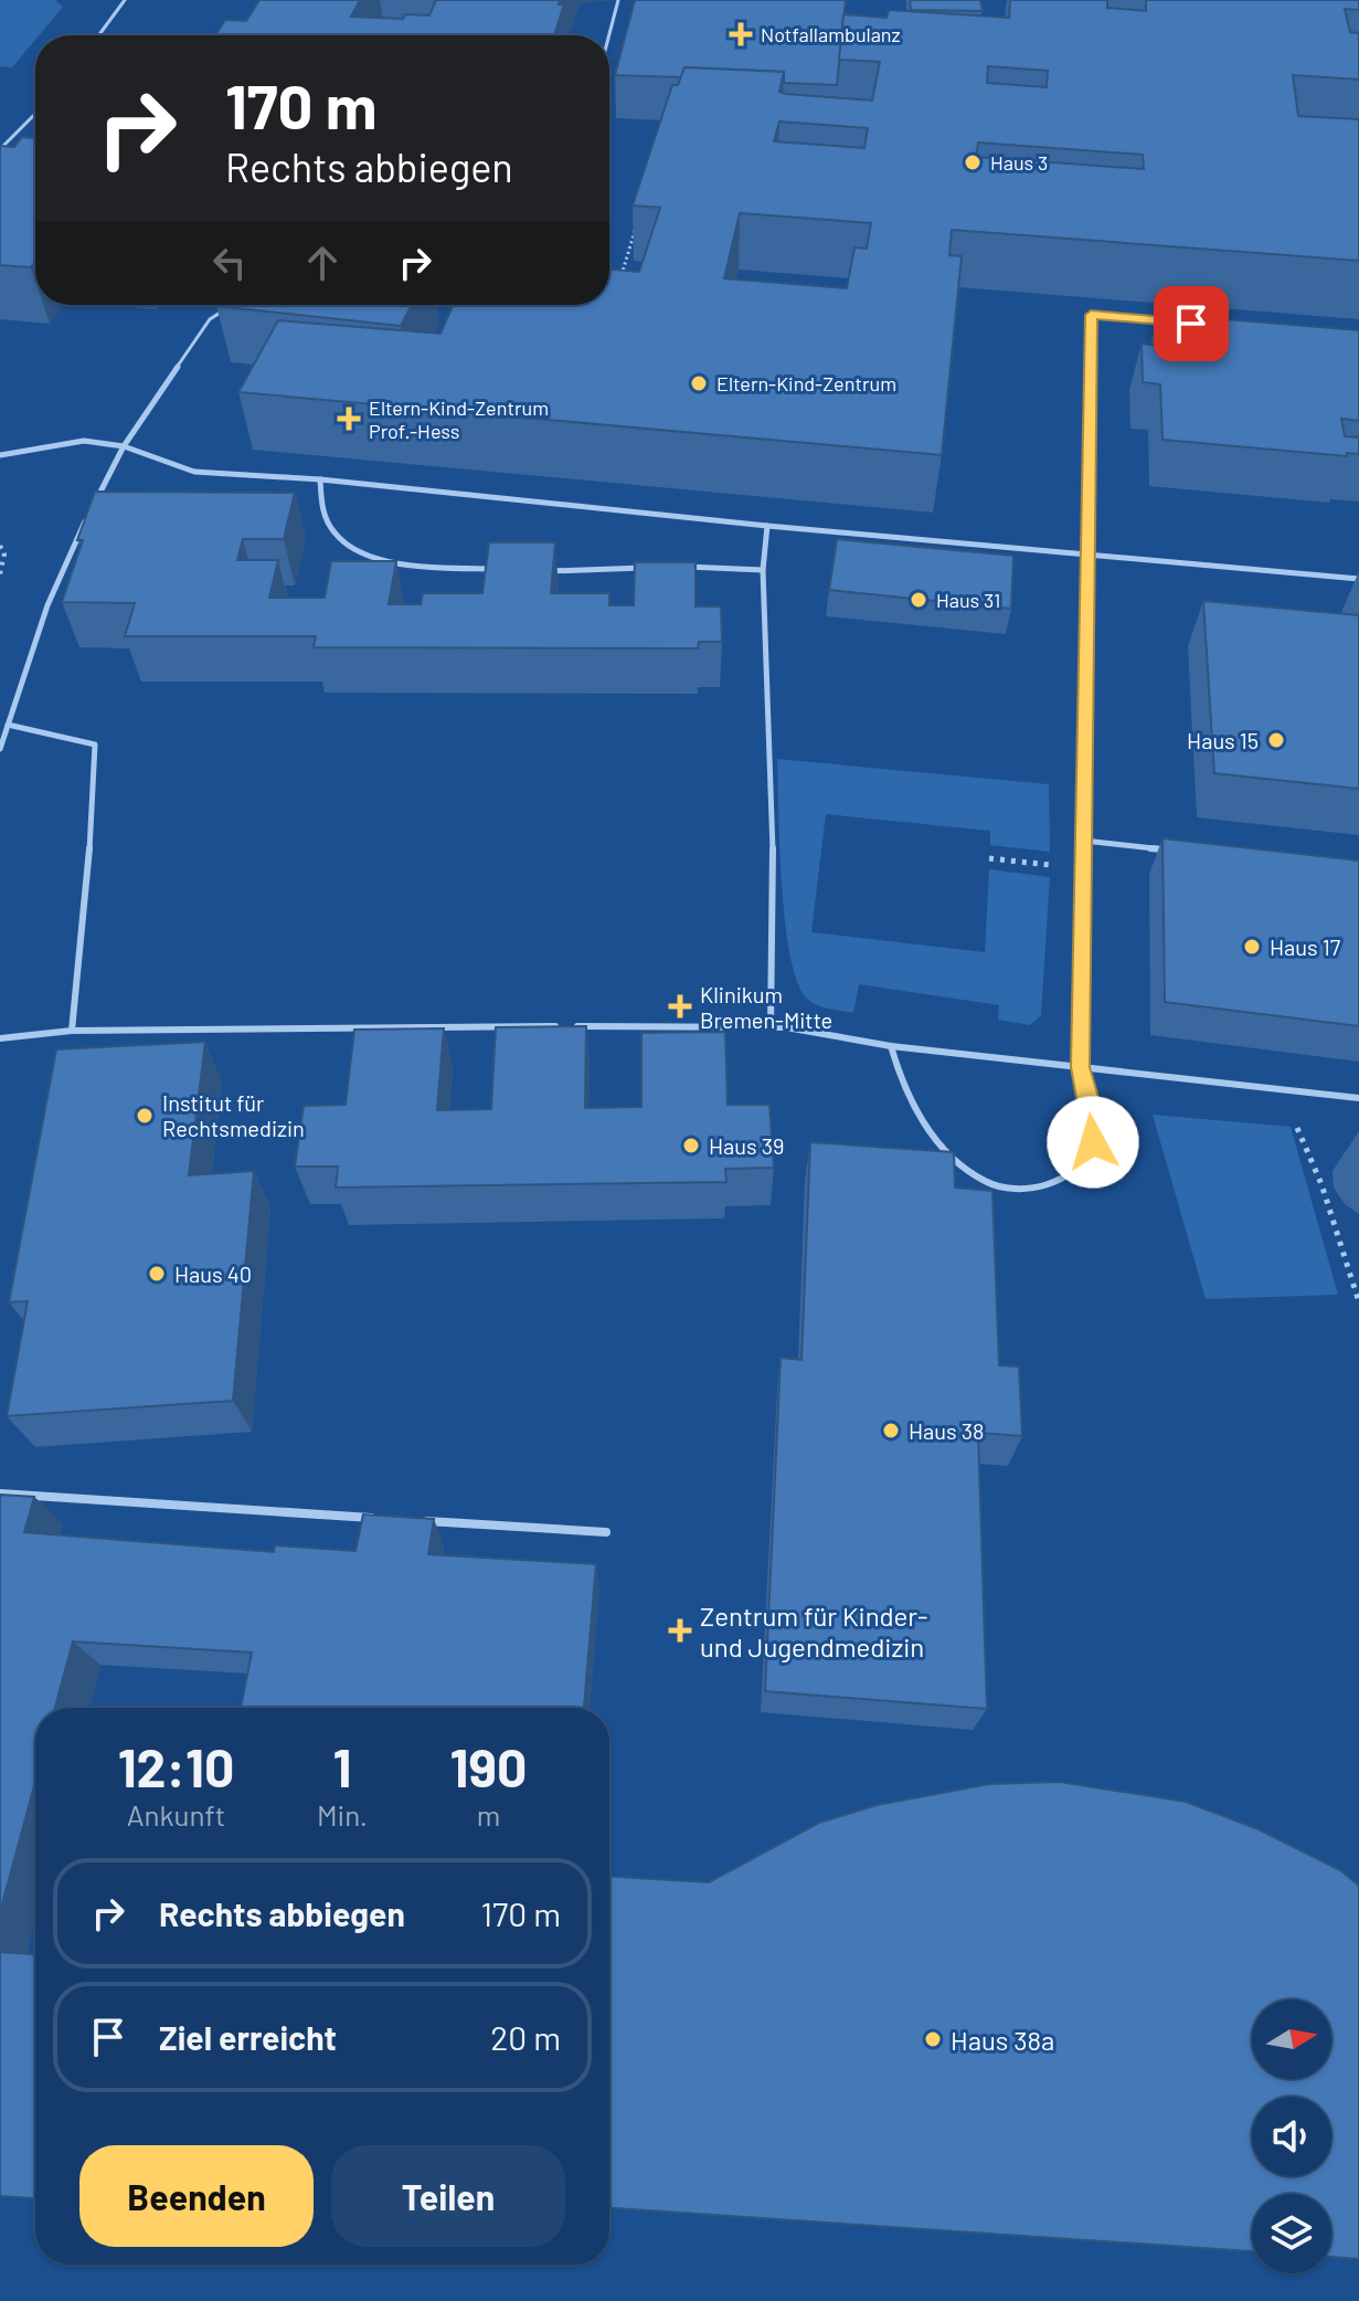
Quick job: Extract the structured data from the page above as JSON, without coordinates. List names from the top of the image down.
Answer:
{
  "places": {
    "health": [
      "Notfallambulanz",
      "Eltern-Kind-Zentrum Prof.-Hess",
      "Klinikum Bremen-Mitte",
      "Zentrum für Kinder- und Jugendmedizin"
    ],
    "other": [
      "Haus 3",
      "Eltern-Kind-Zentrum",
      "Haus 31",
      "Haus 15",
      "Haus 17",
      "Institut für Rechtsmedizin",
      "Haus 39",
      "Haus 40",
      "Haus 38",
      "Haus 38a"
    ]
  },
  "north": "right",
  "page": {
    "turn": ["170 m", "Rechts abbiegen"],
    "eta": [
      "12:10",
      "Ankunft",
      "1",
      "Min.",
      "190",
      "m"
    ],
    "list": [
      {
        "name": "Rechts abbiegen",
        "value": "170 m"
      },
      {
        "name": "Ziel erreicht",
        "value": "20 m"
      }
    ],
    "buttons": ["Beenden", "Teilen"]
  }
}
